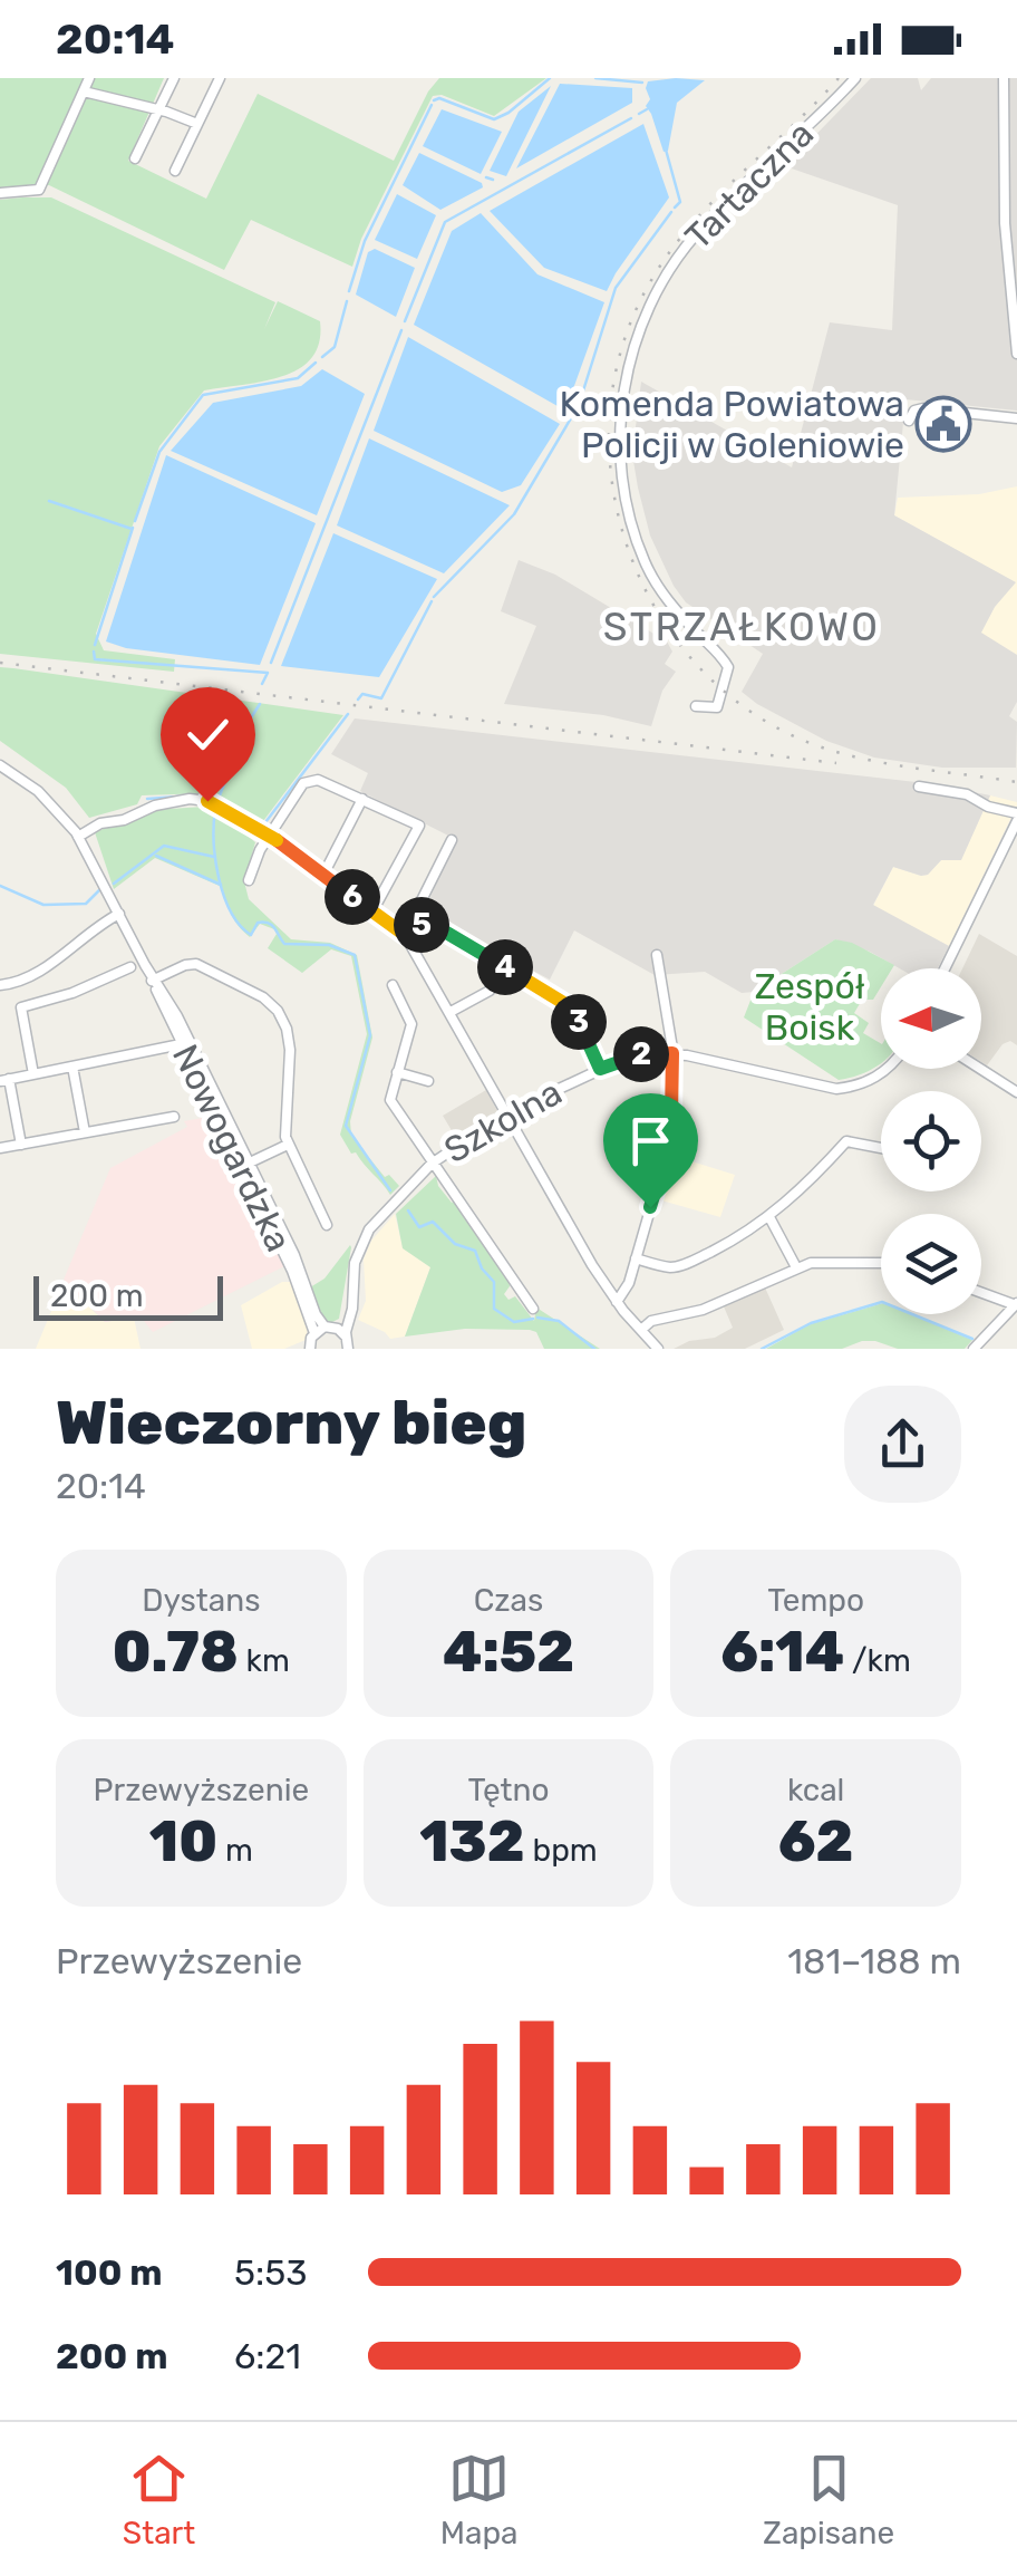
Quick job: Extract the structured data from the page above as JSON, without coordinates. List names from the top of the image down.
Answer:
{
  "streets": {
    "street": ["Tartaczna", "Szkolna", "Nowogardzka"]
  },
  "crossings": [
    ["Szkolna", "Nowogardzka"]
  ],
  "districts": ["STRZAŁKOWO"],
  "parks": ["Zespół Boisk"],
  "places": {
    "public building": ["Komenda Powiatowa Policji w Goleniowie"]
  },
  "scale_bar": "200 m",
  "north": "left",
  "page": {
    "status": "20:14",
    "pins": [
      "6",
      "5",
      "4",
      "3",
      "2"
    ],
    "scale": "200 m",
    "heading": ["Wieczorny bieg", "20:14"],
    "stats": [
      ["Dystans", "0.78 km"],
      ["Czas", "4:52"],
      ["Tempo", "6:14 /km"],
      ["Przewyższenie", "10 m"],
      ["Tętno", "132 bpm"],
      ["kcal", "62"]
    ],
    "chart": ["Przewyższenie", "181–188 m"],
    "list": [
      {
        "name": "100 m",
        "note": "5:53"
      },
      {
        "name": "200 m",
        "note": "6:21"
      }
    ],
    "tabs": ["Start", "Mapa", "Zapisane"]
  }
}
